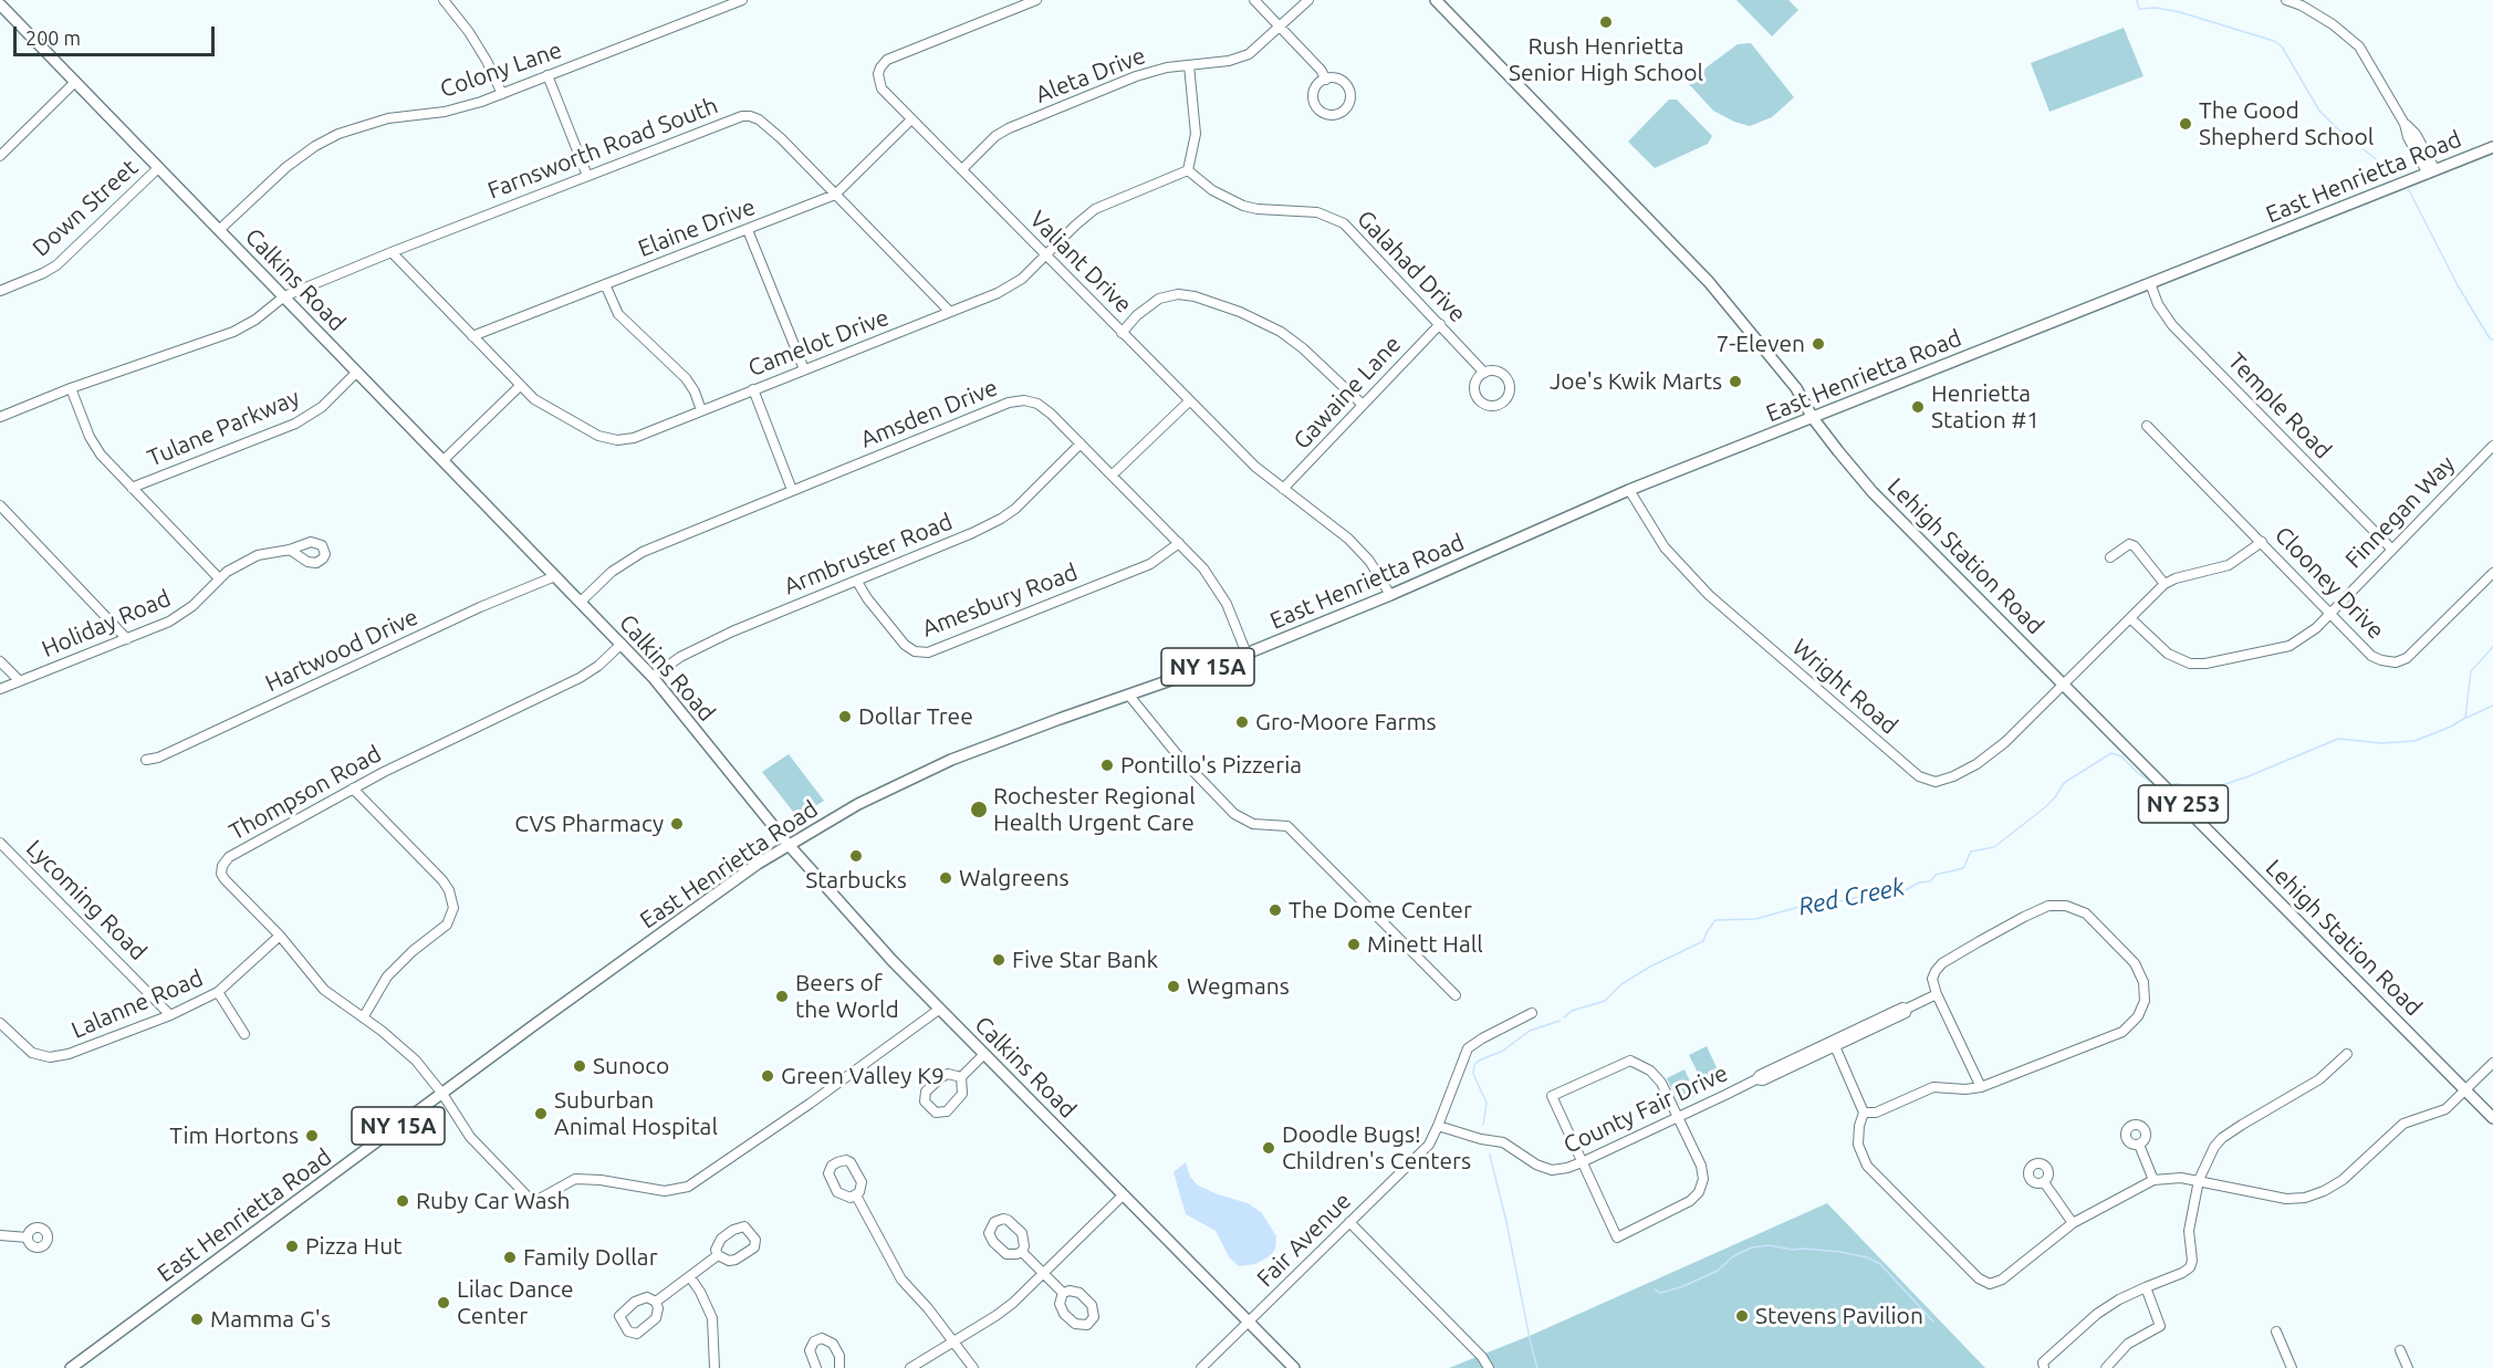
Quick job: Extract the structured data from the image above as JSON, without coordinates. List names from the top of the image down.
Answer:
{
  "streets": {
    "main road": [
      "East Henrietta Road",
      "Calkins Road",
      "Lehigh Station Road",
      "NY 15A",
      "NY 253"
    ],
    "street": [
      "Colony Lane",
      "Aleta Drive",
      "Farnsworth Road South",
      "Down Street",
      "Elaine Drive",
      "Valiant Drive",
      "Galahad Drive",
      "Camelot Drive",
      "Gawaine Lane",
      "Temple Road",
      "Amsden Drive",
      "Tulane Parkway",
      "Finnegan Way",
      "Armbruster Road",
      "Clooney Drive",
      "Amesbury Road",
      "Holiday Road",
      "Hartwood Drive",
      "Wright Road",
      "Thompson Road",
      "Lycoming Road",
      "Lalanne Road",
      "County Fair Drive",
      "Fair Avenue"
    ]
  },
  "crossings": [
    ["Colony Lane", "Calkins Road"],
    ["Aleta Drive", "Valiant Drive"],
    ["Farnsworth Road South", "Elaine Drive"],
    ["Farnsworth Road South", "Calkins Road"],
    ["Farnsworth Road South", "Camelot Drive"],
    ["East Henrietta Road", "Valiant Drive"],
    ["East Henrietta Road", "Calkins Road"],
    ["East Henrietta Road", "Temple Road"],
    ["East Henrietta Road", "Amsden Drive"],
    ["East Henrietta Road", "Lehigh Station Road"],
    ["East Henrietta Road", "Wright Road"],
    ["East Henrietta Road", "Thompson Road"],
    ["Down Street", "Calkins Road"],
    ["Elaine Drive", "Valiant Drive"],
    ["Elaine Drive", "Camelot Drive"],
    ["Valiant Drive", "Camelot Drive"],
    ["Valiant Drive", "Gawaine Lane"],
    ["Galahad Drive", "Camelot Drive"],
    ["Galahad Drive", "Gawaine Lane"],
    ["Calkins Road", "Amsden Drive"],
    ["Calkins Road", "Tulane Parkway"],
    ["Calkins Road", "Armbruster Road"],
    ["Calkins Road", "Hartwood Drive"],
    ["Calkins Road", "Thompson Road"],
    ["Calkins Road", "Fair Avenue"],
    ["Temple Road", "Finnegan Way"],
    ["Amsden Drive", "Armbruster Road"],
    ["Amsden Drive", "Amesbury Road"],
    ["Finnegan Way", "Clooney Drive"],
    ["Finnegan Way", "Wright Road"],
    ["Armbruster Road", "Amesbury Road"],
    ["Lehigh Station Road", "Wright Road"],
    ["Thompson Road", "Lalanne Road"],
    ["Lycoming Road", "Lalanne Road"],
    ["County Fair Drive", "Fair Avenue"]
  ],
  "water": ["Red Creek"],
  "places": [
    "Rush Henrietta Senior High School",
    "The Good Shepherd School",
    "7-Eleven",
    "Joe's Kwik Marts",
    "Henrietta Station #1",
    "Dollar Tree",
    "Gro-Moore Farms",
    "Pontillo's Pizzeria",
    "Rochester Regional Health Urgent Care",
    "CVS Pharmacy",
    "Starbucks",
    "Walgreens",
    "The Dome Center",
    "Minett Hall",
    "Five Star Bank",
    "Wegmans",
    "Beers of the World",
    "Sunoco",
    "Green Valley K9",
    "Suburban Animal Hospital",
    "Tim Hortons",
    "Doodle Bugs! Children's Centers",
    "Ruby Car Wash",
    "Pizza Hut",
    "Family Dollar",
    "Lilac Dance Center",
    "Stevens Pavilion",
    "Mamma G's"
  ],
  "scale_bar": "200 m"
}
